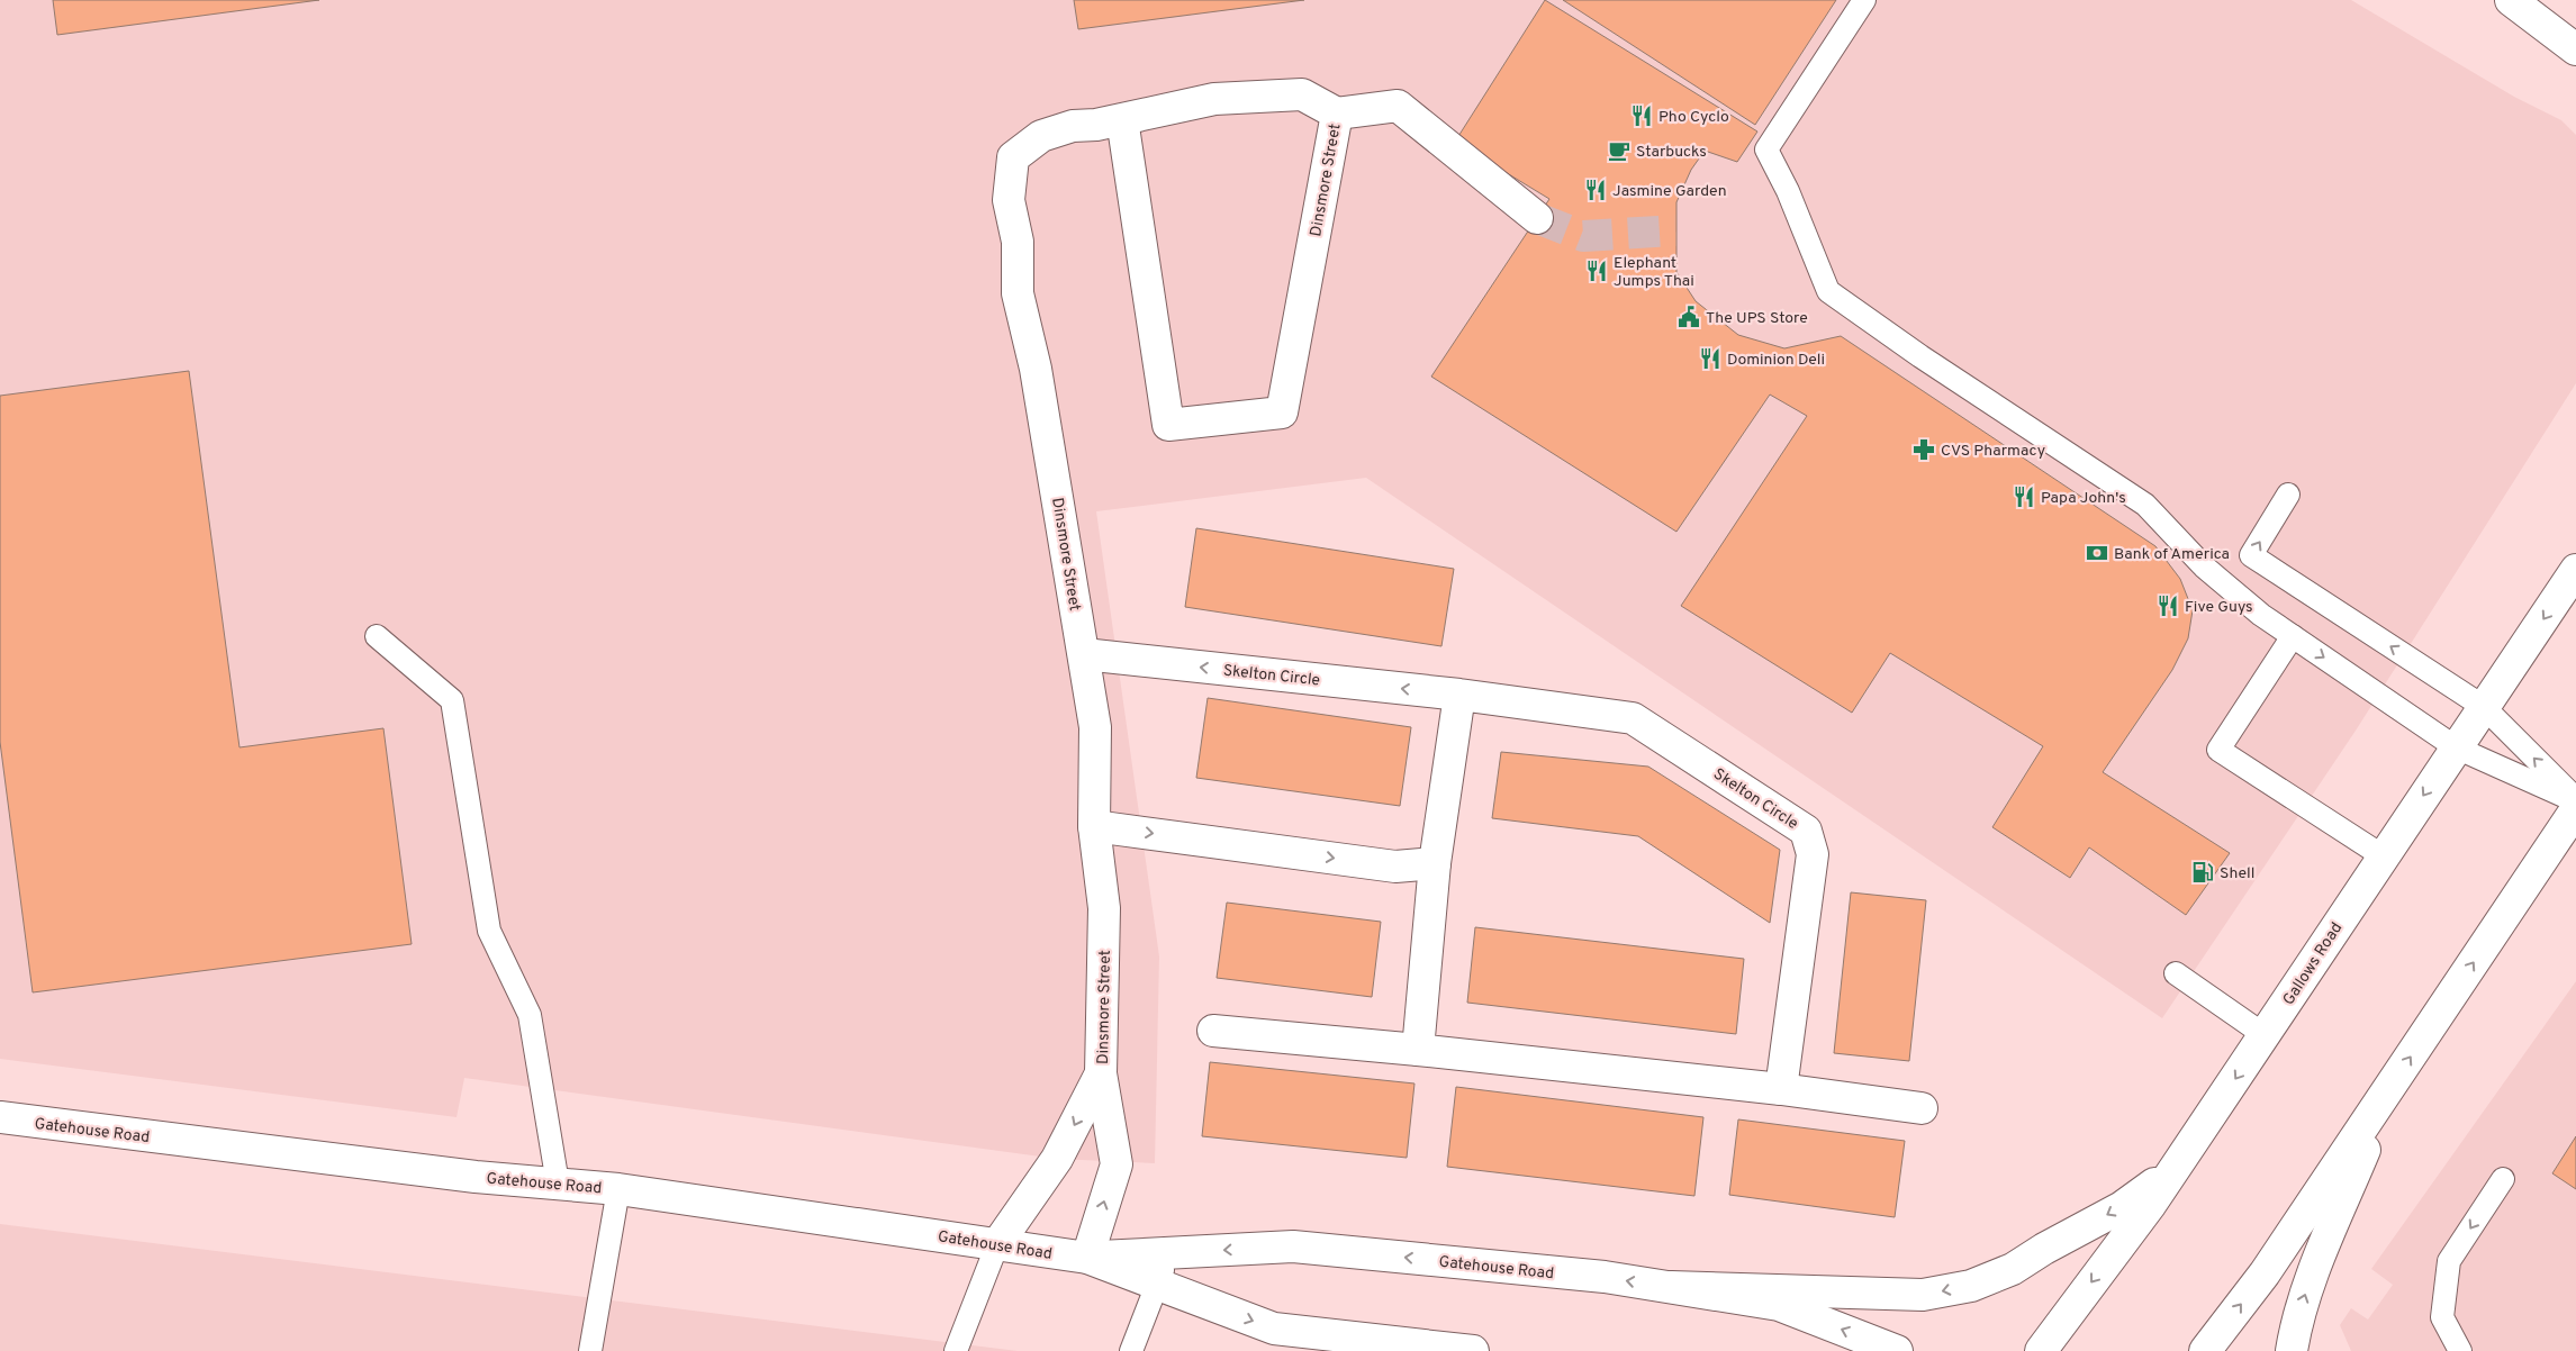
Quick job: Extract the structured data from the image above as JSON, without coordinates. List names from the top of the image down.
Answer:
{
  "streets": {
    "street": [
      "Dinsmore Street",
      "Skelton Circle",
      "Gallows Road",
      "Gatehouse Road"
    ]
  },
  "crossings": [
    ["Dinsmore Street", "Skelton Circle"],
    ["Dinsmore Street", "Gatehouse Road"]
  ],
  "places": {
    "restaurant": [
      "Pho Cyclo",
      "Jasmine Garden",
      "Elephant Jumps Thai",
      "Dominion Deli",
      "Papa John's",
      "Five Guys"
    ],
    "cafe": ["Starbucks"],
    "public building": ["The UPS Store"],
    "pharmacy": ["CVS Pharmacy"],
    "bank": ["Bank of America"],
    "fuel station": ["Shell"]
  }
}
